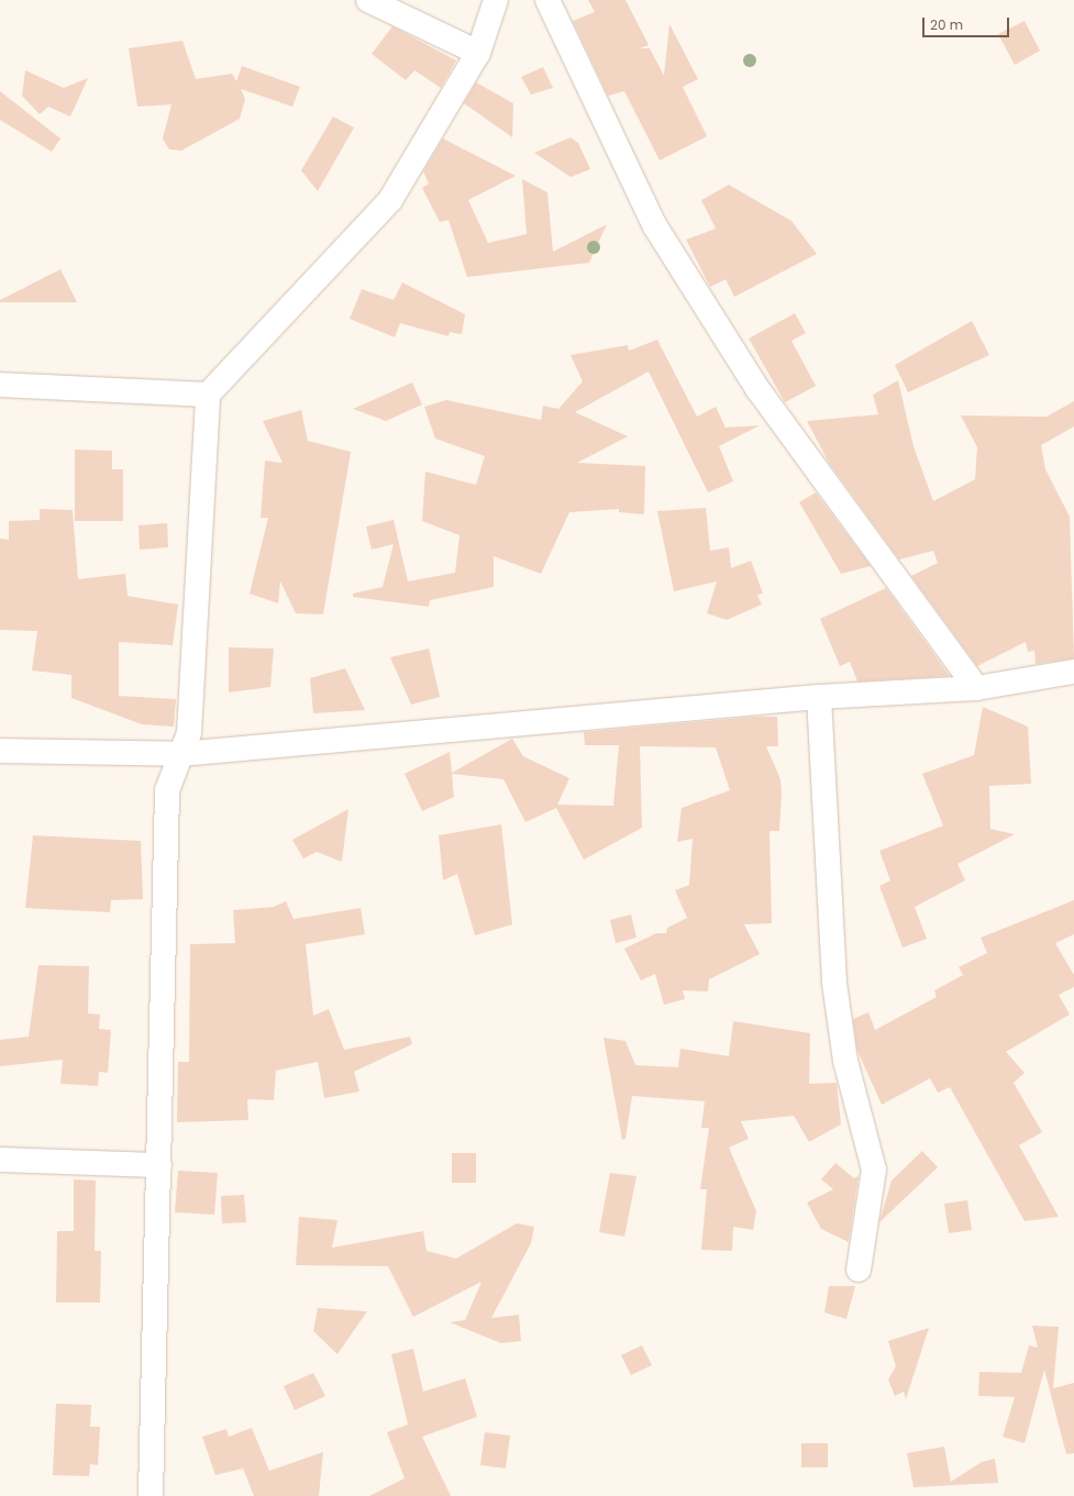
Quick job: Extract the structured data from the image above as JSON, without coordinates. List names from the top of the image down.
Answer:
{
  "scale_bar": "20 m"
}
